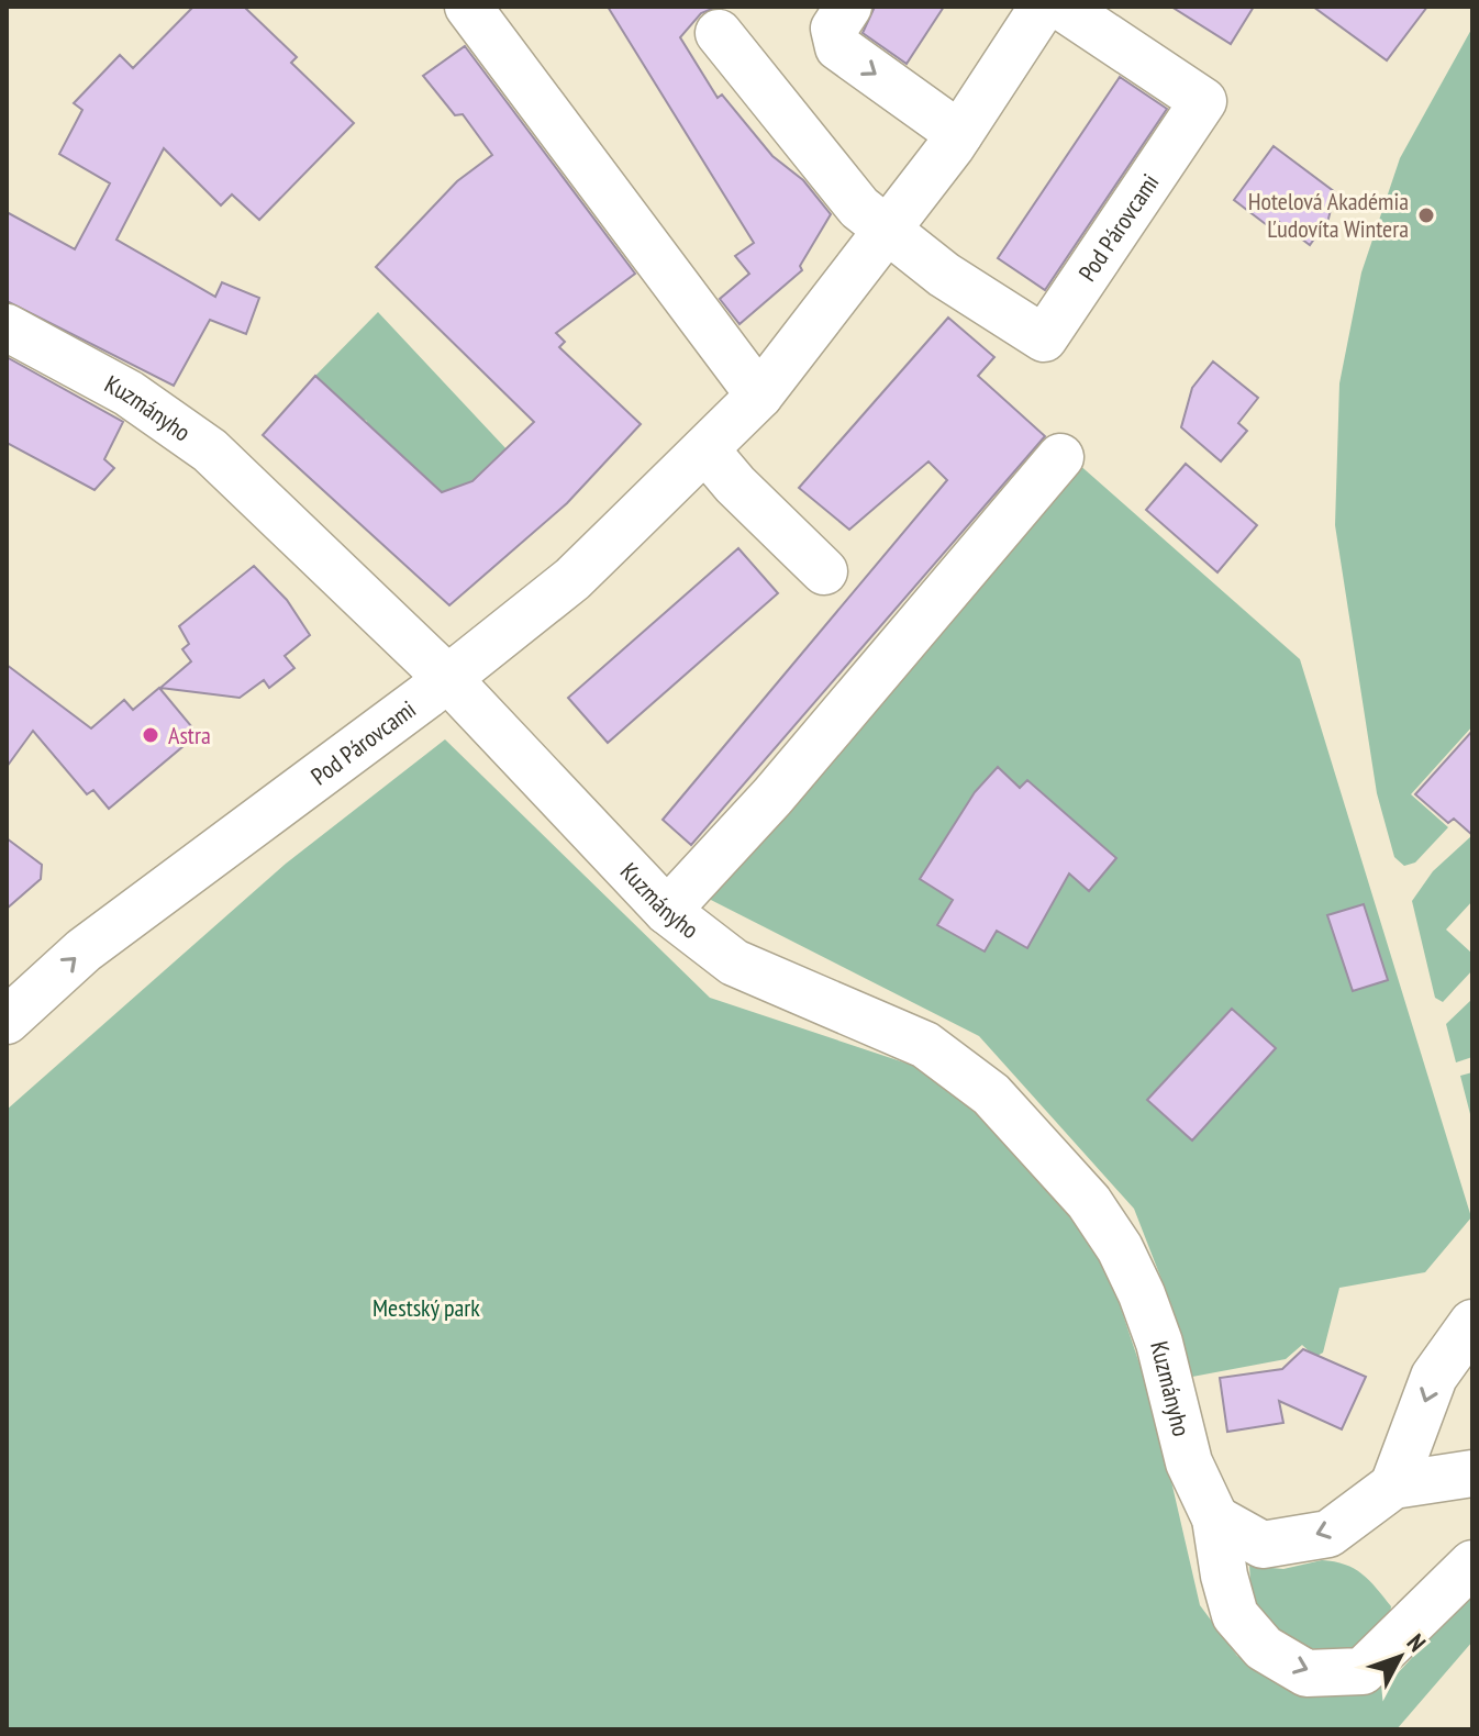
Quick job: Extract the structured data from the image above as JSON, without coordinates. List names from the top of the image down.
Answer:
{
  "streets": {
    "street": ["Pod Párovcami", "Kuzmányho"]
  },
  "crossings": [
    ["Pod Párovcami", "Kuzmányho"]
  ],
  "parks": ["Mestský park"],
  "places": ["Hotelová Akadémia Ľudovíta Wintera", "Astra"],
  "north": "top right"
}
